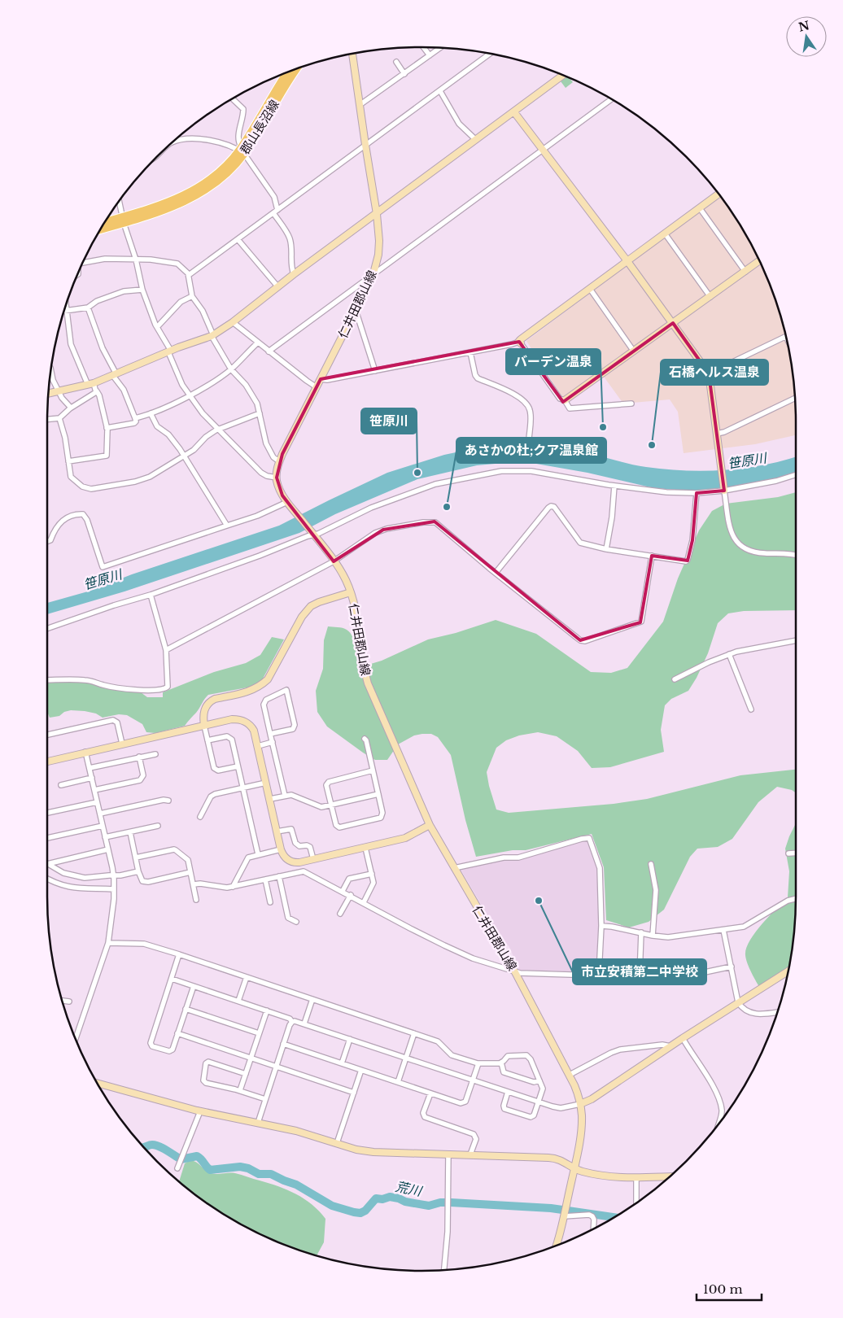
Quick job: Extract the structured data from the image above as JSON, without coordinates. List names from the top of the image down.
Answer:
{
  "streets": {
    "main road": ["郡山長沼線"],
    "street": ["仁井田郡山線"]
  },
  "water": ["笹原川", "荒川"],
  "places": [
    "バーデン温泉",
    "石橋ヘルス温泉",
    "笹原川",
    "あさかの杜;クア温泉館",
    "市立安積第二中学校"
  ],
  "scale_bar": "100 m",
  "north": "top"
}
